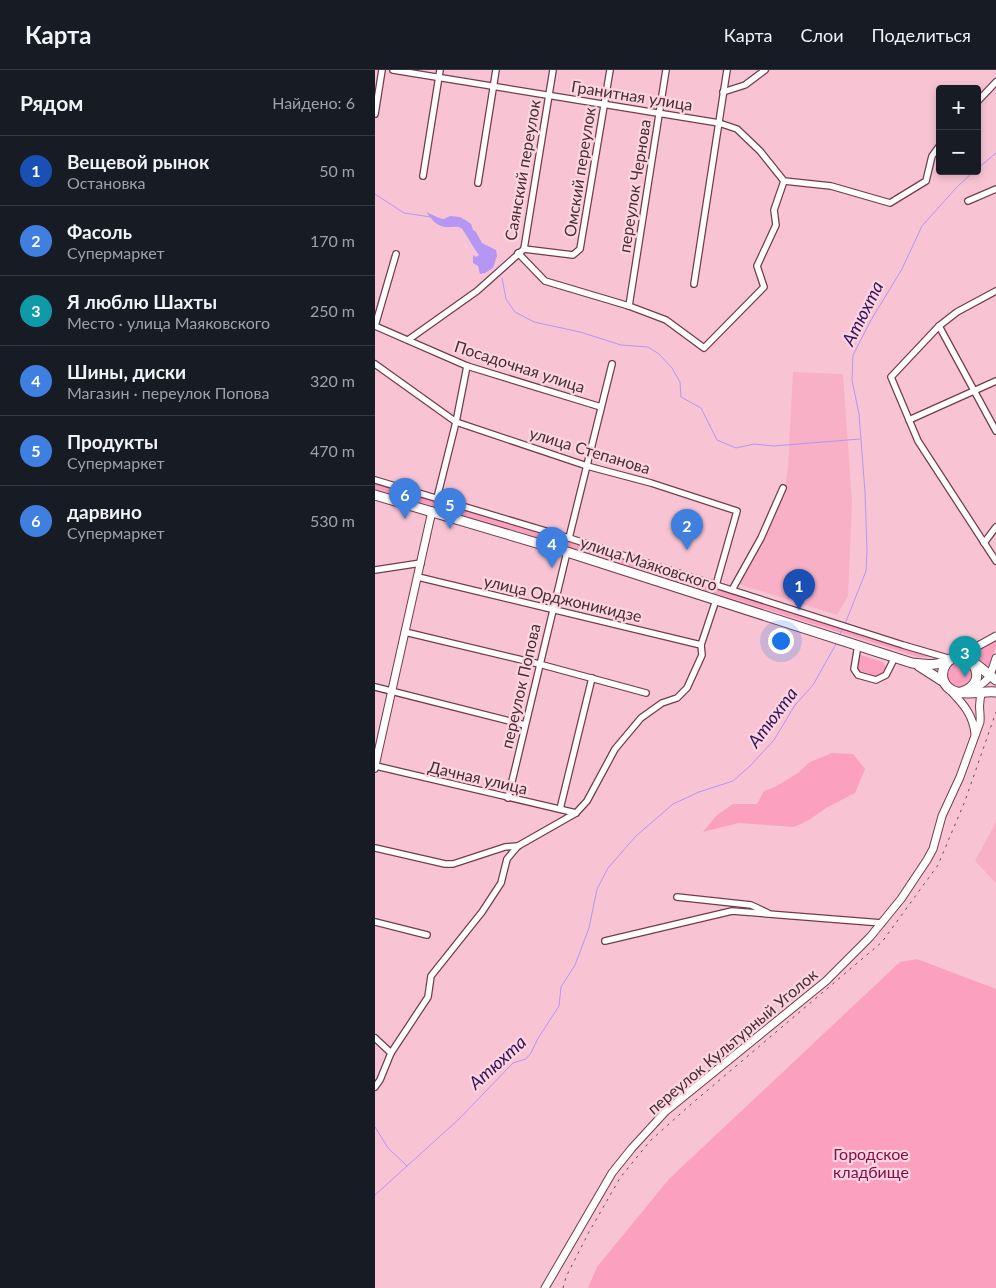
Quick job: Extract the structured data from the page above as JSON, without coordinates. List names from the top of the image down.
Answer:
{
  "streets": {
    "main road": ["улица Маяковского"],
    "street": [
      "Гранитная улица",
      "Саянский переулок",
      "Омский переулок",
      "переулок Чернова",
      "Посадочная улица",
      "улица Степанова",
      "улица Орджоникидзе",
      "переулок Попова",
      "Дачная улица",
      "переулок Культурный Уголок"
    ]
  },
  "crossings": [
    ["Гранитная улица", "Саянский переулок"],
    ["Гранитная улица", "Омский переулок"],
    ["Гранитная улица", "переулок Чернова"],
    ["Саянский переулок", "Омский переулок"],
    ["Саянский переулок", "Посадочная улица"],
    ["улица Степанова", "улица Маяковского"],
    ["улица Маяковского", "переулок Попова"],
    ["улица Орджоникидзе", "переулок Попова"],
    ["переулок Попова", "Дачная улица"]
  ],
  "water": ["Атюхта"],
  "parks": ["Городское кладбище"],
  "page": {
    "header": "Карта",
    "nav": ["Карта", "Слои", "Поделиться"],
    "heading": ["Рядом", "Найдено: 6"],
    "map_buttons": ["+", "−"],
    "list": [
      {
        "mark": "1",
        "name": "Вещевой рынок",
        "note": "Остановка",
        "value": "50 m"
      },
      {
        "mark": "2",
        "name": "Фасоль",
        "note": "Супермаркет",
        "value": "170 m"
      },
      {
        "mark": "3",
        "name": "Я люблю Шахты",
        "note": "Место · улица Маяковского",
        "value": "250 m"
      },
      {
        "mark": "4",
        "name": "Шины, диски",
        "note": "Магазин · переулок Попова",
        "value": "320 m"
      },
      {
        "mark": "5",
        "name": "Продукты",
        "note": "Супермаркет",
        "value": "470 m"
      },
      {
        "mark": "6",
        "name": "дарвино",
        "note": "Супермаркет",
        "value": "530 m"
      }
    ],
    "pins": [
      "6",
      "5",
      "2",
      "4",
      "1",
      "3"
    ]
  }
}
